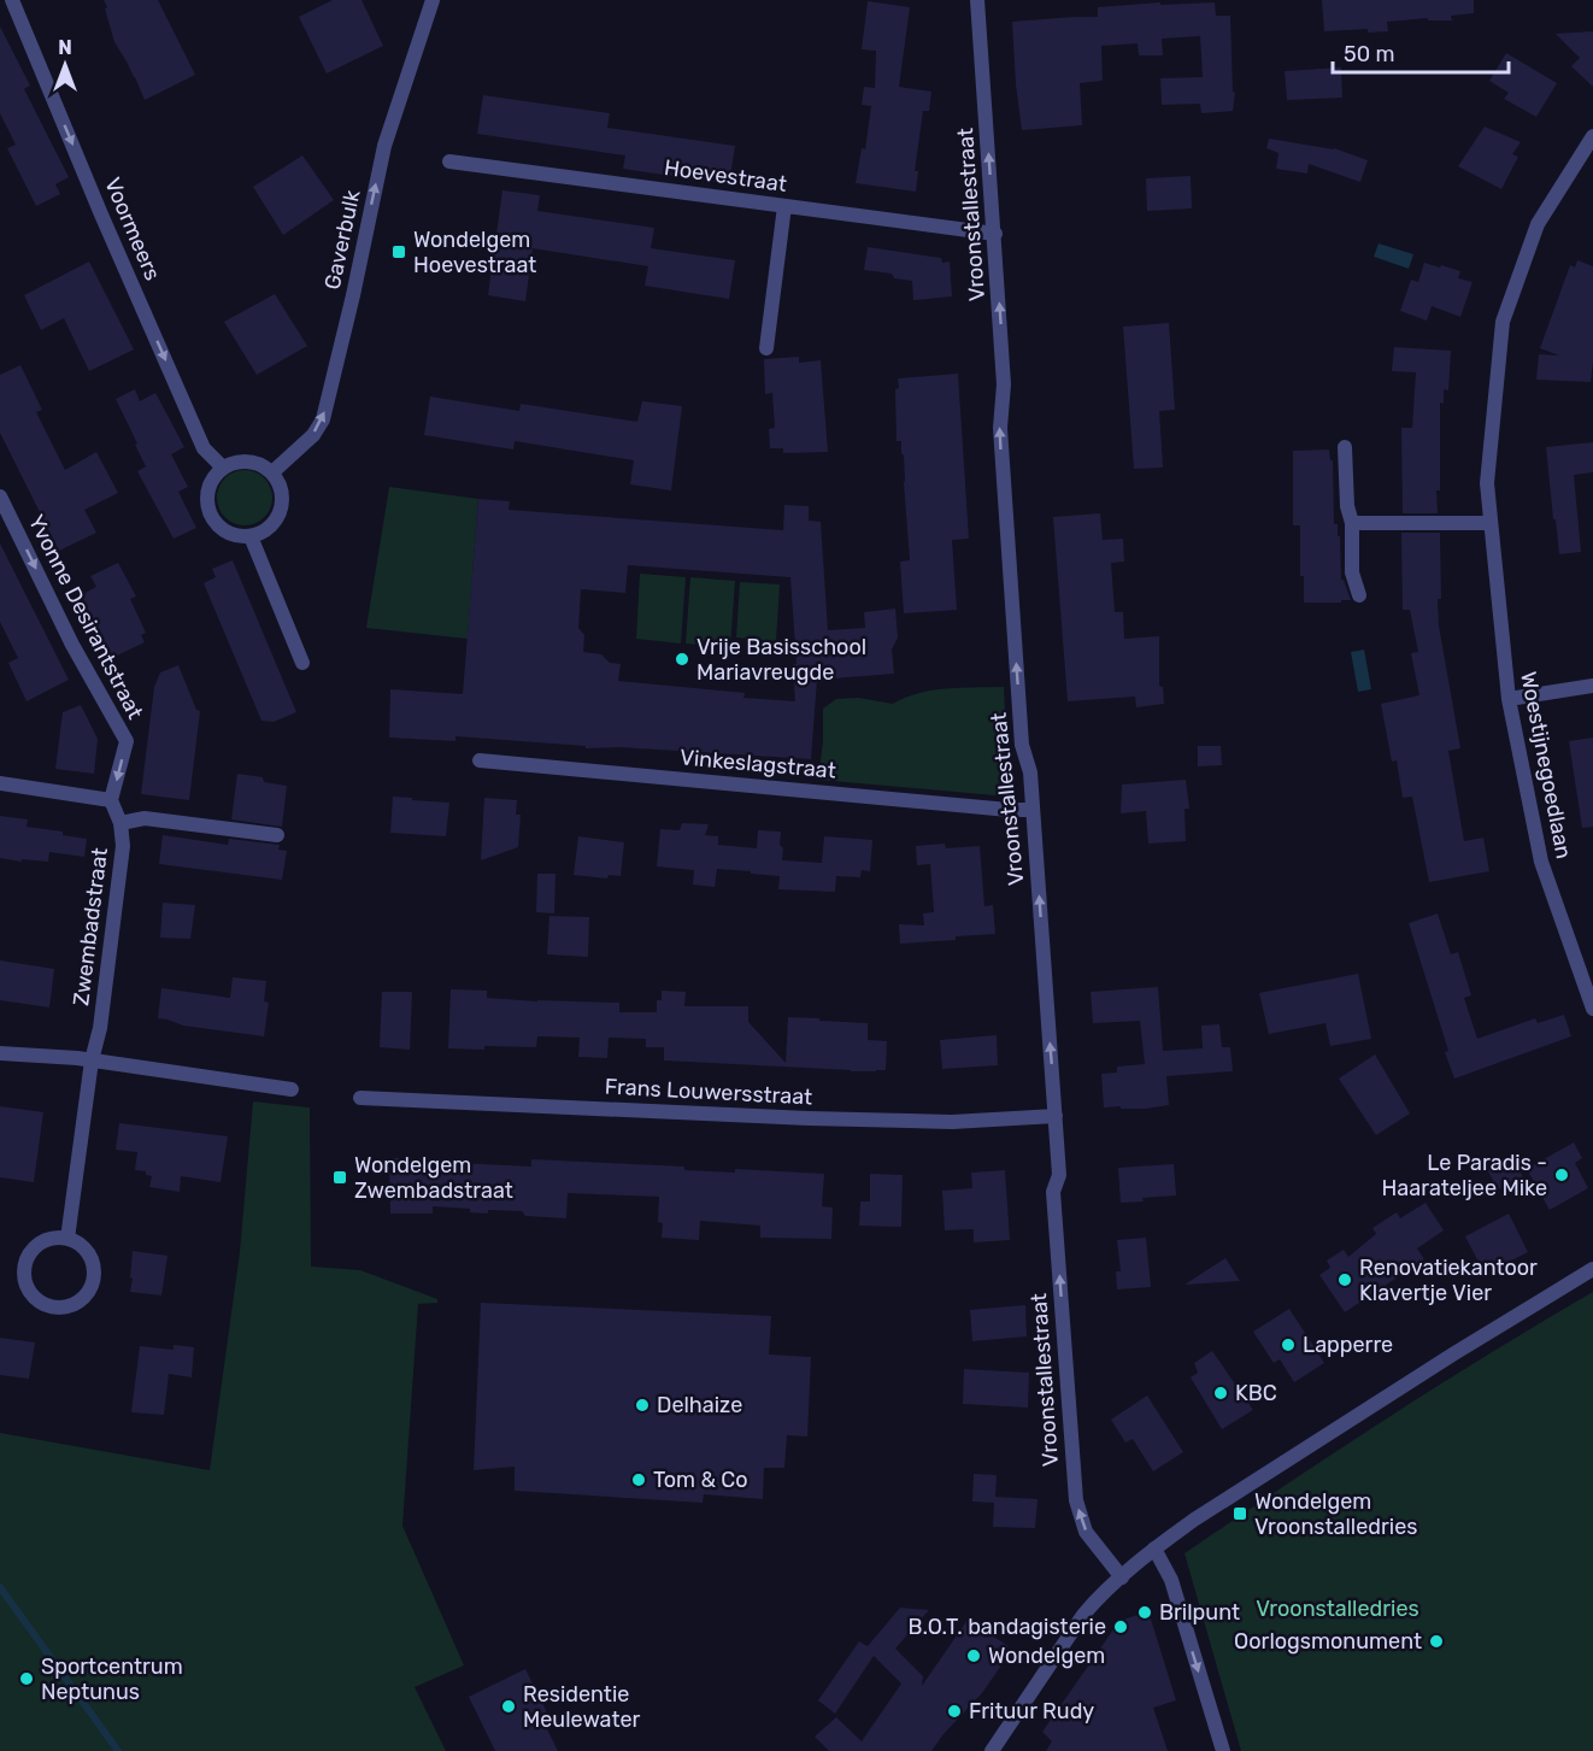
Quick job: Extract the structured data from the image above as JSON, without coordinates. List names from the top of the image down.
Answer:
{
  "streets": {
    "street": [
      "Hoevestraat",
      "Vroonstallestraat",
      "Voormeers",
      "Gaverbulk",
      "Yvonne Desirantstraat",
      "Vinkeslagstraat",
      "Woestijnegoedlaan",
      "Zwembadstraat",
      "Frans Louwersstraat"
    ]
  },
  "crossings": [
    ["Hoevestraat", "Vroonstallestraat"],
    ["Vroonstallestraat", "Vinkeslagstraat"],
    ["Vroonstallestraat", "Frans Louwersstraat"],
    ["Voormeers", "Gaverbulk"],
    ["Yvonne Desirantstraat", "Zwembadstraat"]
  ],
  "one_way": [
    "Vroonstallestraat",
    "Voormeers",
    "Gaverbulk",
    "Yvonne Desirantstraat"
  ],
  "parks": ["Vroonstalledries"],
  "places": {
    "transit": ["Wondelgem Hoevestraat", "Wondelgem Zwembadstraat", "Wondelgem Vroonstalledries"],
    "other": [
      "Vrije Basisschool Mariavreugde",
      "Le Paradis - Haarateljee Mike",
      "Renovatiekantoor Klavertje Vier",
      "Lapperre",
      "KBC",
      "Delhaize",
      "Tom & Co",
      "Brilpunt",
      "B.O.T. bandagisterie",
      "Oorlogsmonument",
      "Wondelgem",
      "Sportcentrum Neptunus",
      "Residentie Meulewater",
      "Frituur Rudy"
    ]
  },
  "scale_bar": "50 m",
  "north": "top"
}
